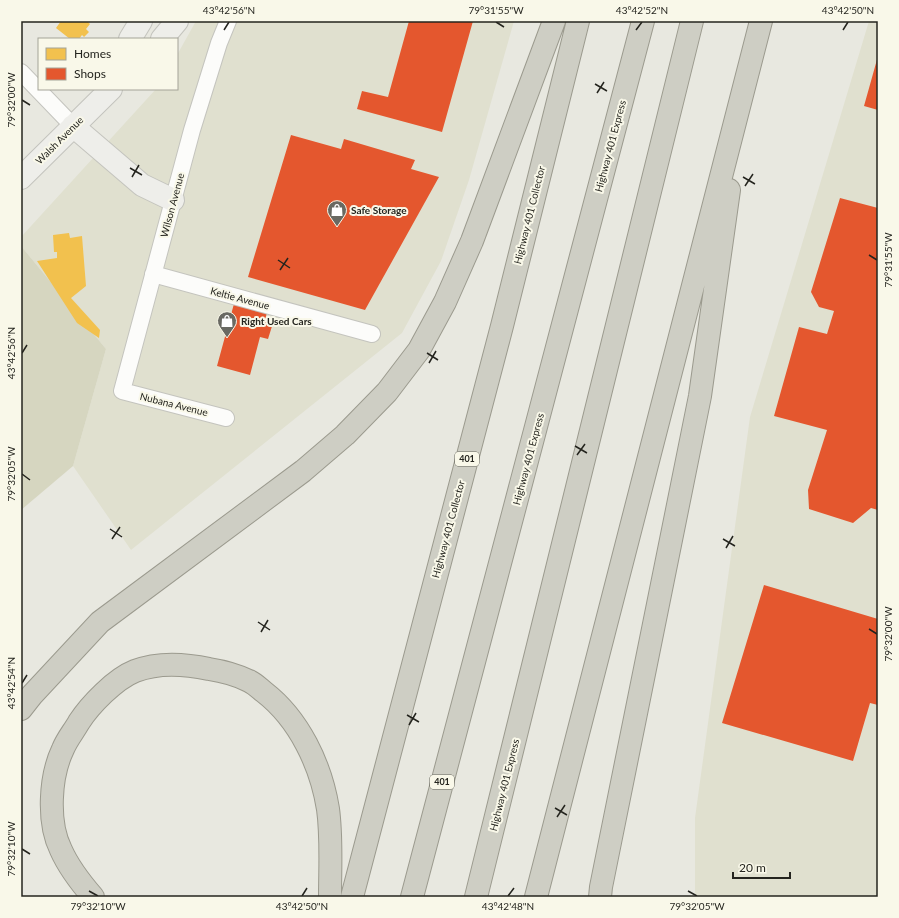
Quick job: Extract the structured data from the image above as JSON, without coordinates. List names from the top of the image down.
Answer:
{
  "streets": {
    "highway": ["Highway 401 Express", "Highway 401 Collector", "401"],
    "main road": ["Walsh Avenue"],
    "street": ["Wilson Avenue", "Keltie Avenue", "Nubana Avenue"]
  },
  "crossings": [
    ["Wilson Avenue", "Keltie Avenue"],
    ["Wilson Avenue", "Nubana Avenue"]
  ],
  "places": {
    "shop": ["Safe Storage", "Right Used Cars"]
  },
  "legend": ["Homes", "Shops"],
  "scale_bar": "20 m",
  "coordinates": [
    "43°42'56\"N",
    "79°31'55\"W",
    "43°42'52\"N",
    "43°42'50\"N",
    "79°32'00\"W",
    "79°32'05\"W",
    "43°42'54\"N",
    "79°32'10\"W",
    "43°42'48\"N"
  ]
}
